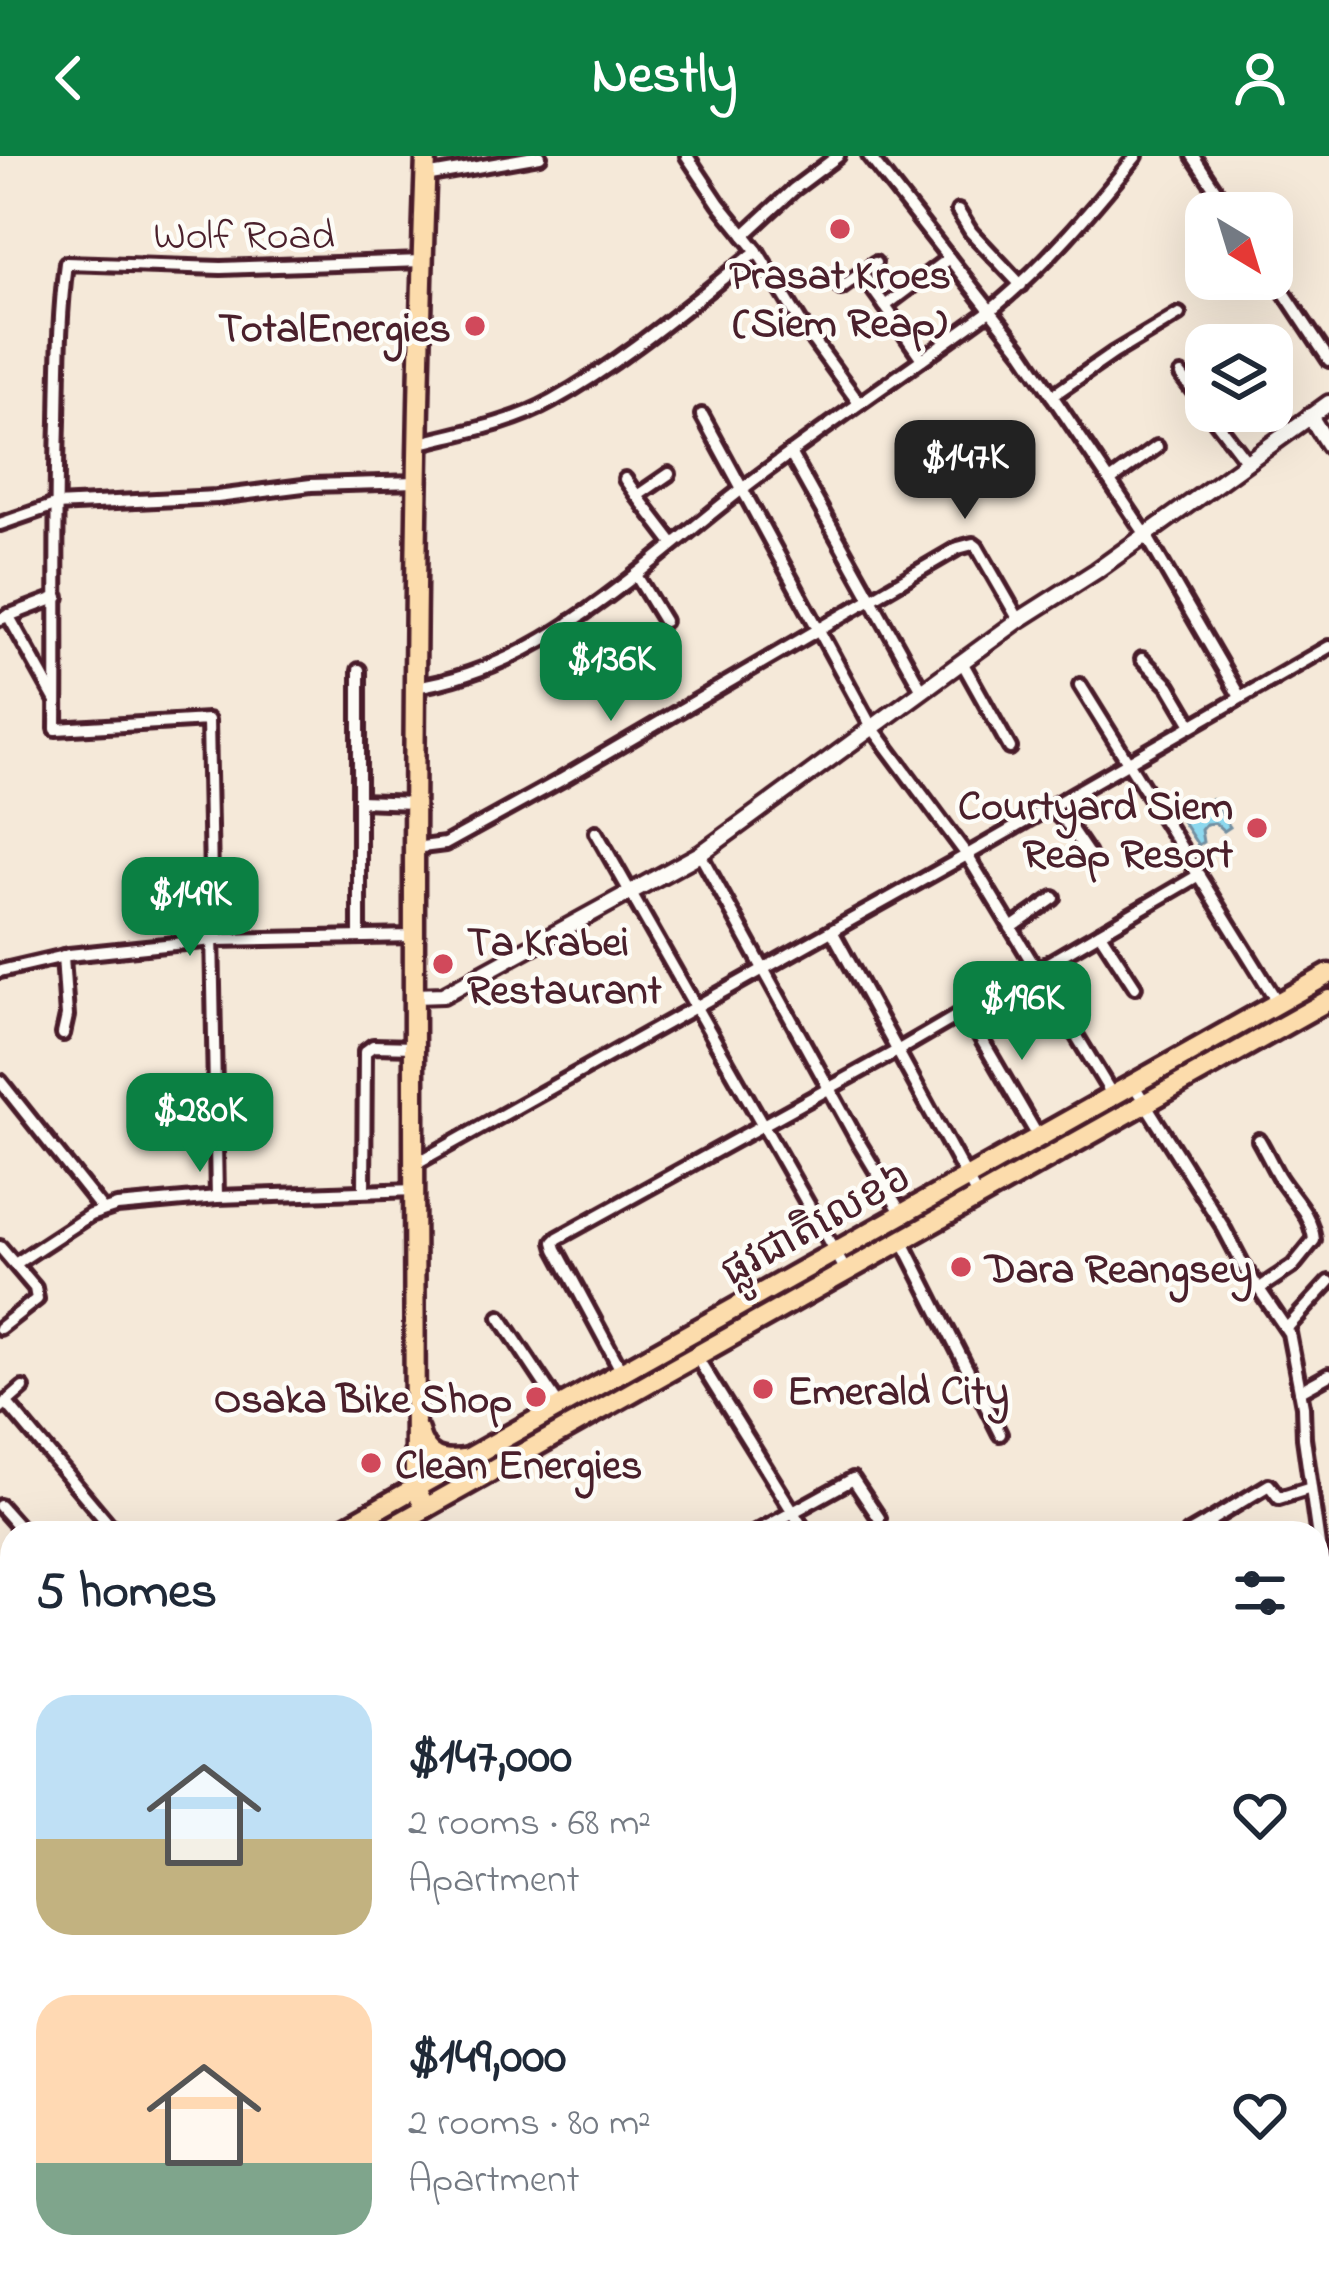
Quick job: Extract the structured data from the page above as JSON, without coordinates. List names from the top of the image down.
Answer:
{
  "streets": {
    "main road": ["ផ្លូវជាតិលេខ៦"],
    "street": ["Wolf Road"]
  },
  "places": [
    "Prasat Kroes (Siem Reap)",
    "TotalEnergies",
    "Courtyard Siem Reap Resort",
    "Ta Krabei Restaurant",
    "Dara Reangsey",
    "Emerald City",
    "Osaka Bike Shop",
    "Clean Energies"
  ],
  "north": "bottom right",
  "page": {
    "header": "Nestly",
    "price": [
      "$147K",
      "$136K",
      "$149K",
      "$196K",
      "$280K"
    ],
    "heading": "5 homes",
    "list": [
      {
        "name": "$147,000",
        "note": "2 rooms · 68 m² · Apartment"
      },
      {
        "name": "$149,000",
        "note": "2 rooms · 80 m² · Apartment"
      }
    ]
  }
}
